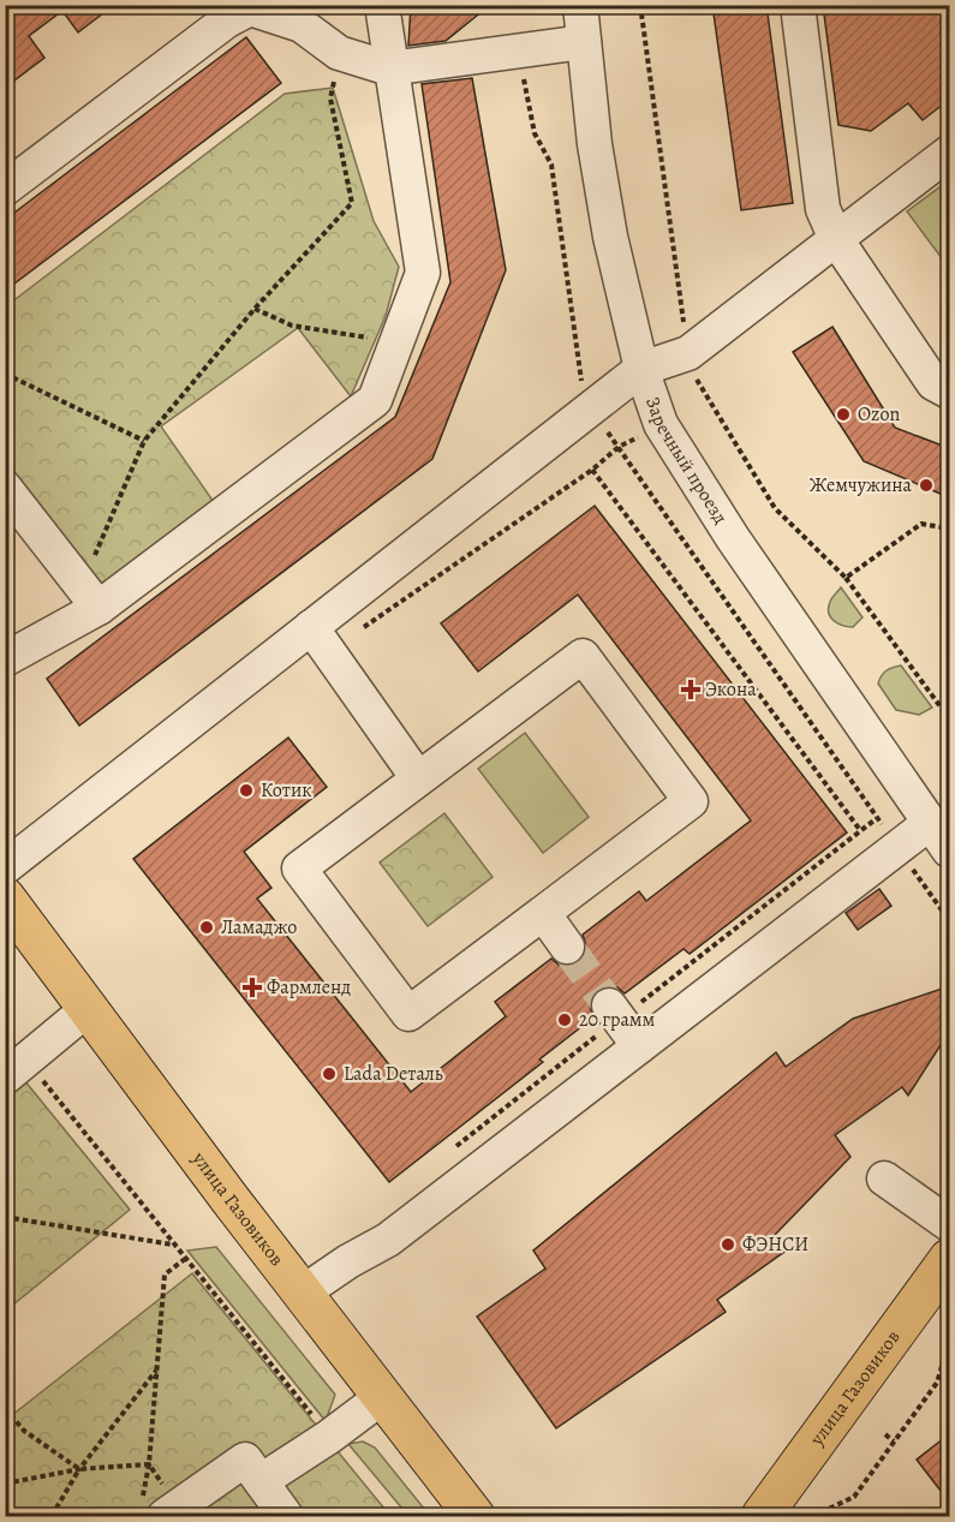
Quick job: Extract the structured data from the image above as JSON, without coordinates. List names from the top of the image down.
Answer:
{
  "streets": {
    "main road": ["улица Газовиков"],
    "street": ["Заречный проезд"]
  },
  "places": {
    "other": [
      "Ozon",
      "Жемчужина",
      "Котик",
      "Ламаджо",
      "20 грамм",
      "Lada Dеталь",
      "ФЭНСИ"
    ],
    "health": ["Экона", "Фармленд"]
  }
}
